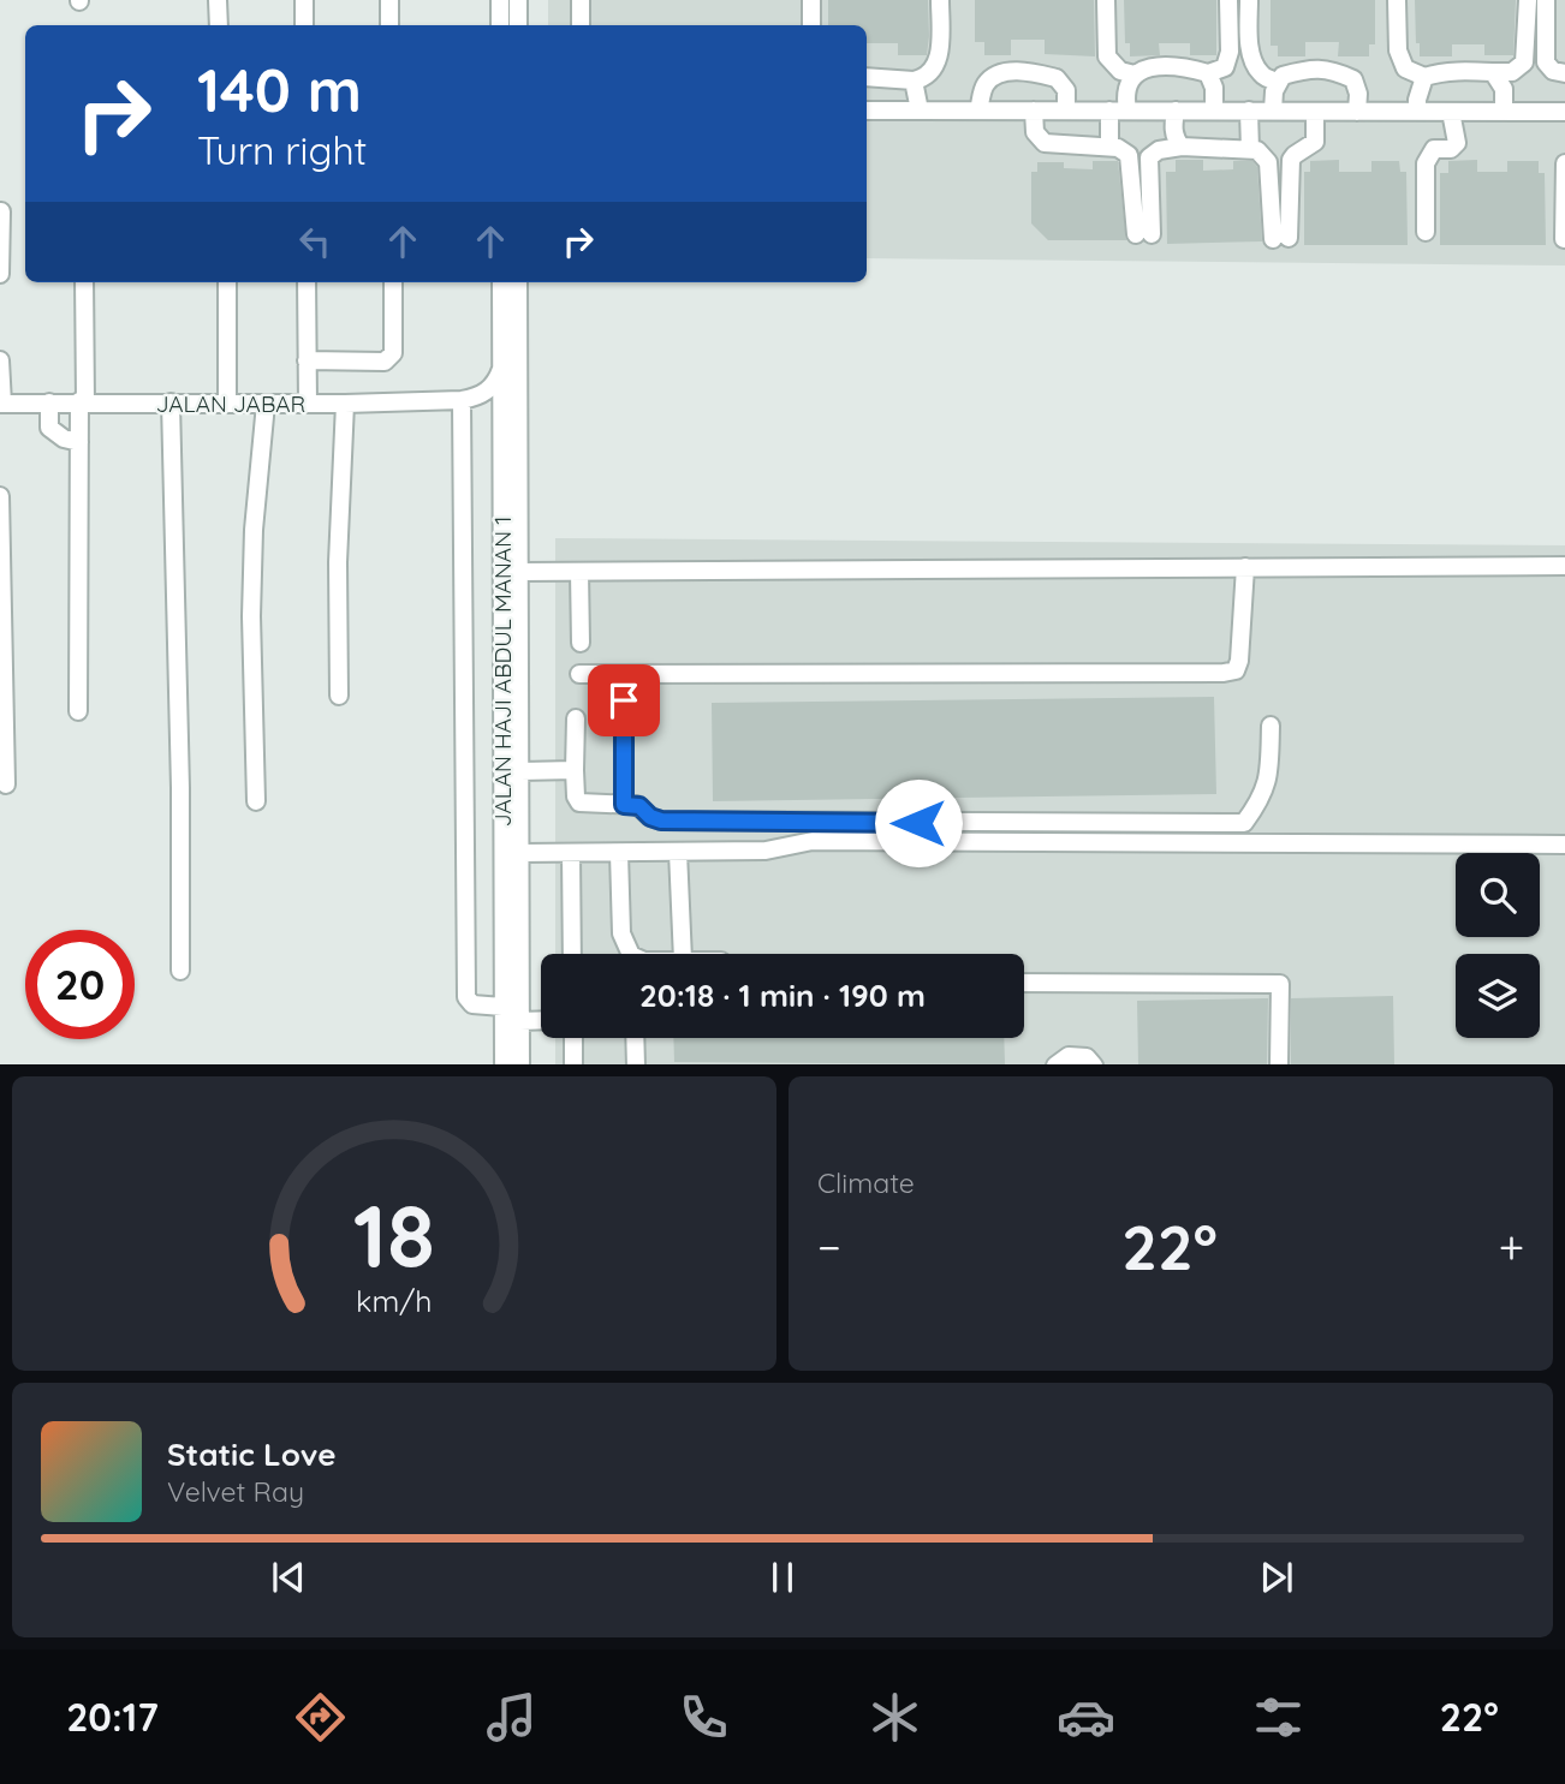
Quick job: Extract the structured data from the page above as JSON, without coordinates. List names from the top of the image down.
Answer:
{
  "streets": {
    "street": ["JALAN JABAR", "JALAN HAJI ABDUL MANAN 1"]
  },
  "page": {
    "turn": ["140 m", "Turn right"],
    "limit": "20",
    "trip": "20:18 · 1 min · 190 m",
    "tile": "Climate",
    "heat": ["−", "22°", "+"],
    "song": ["Static Love", "Velvet Ray"],
    "tabs": ["20:17", "22°"],
    "gauge": ["18", "km/h"]
  }
}
